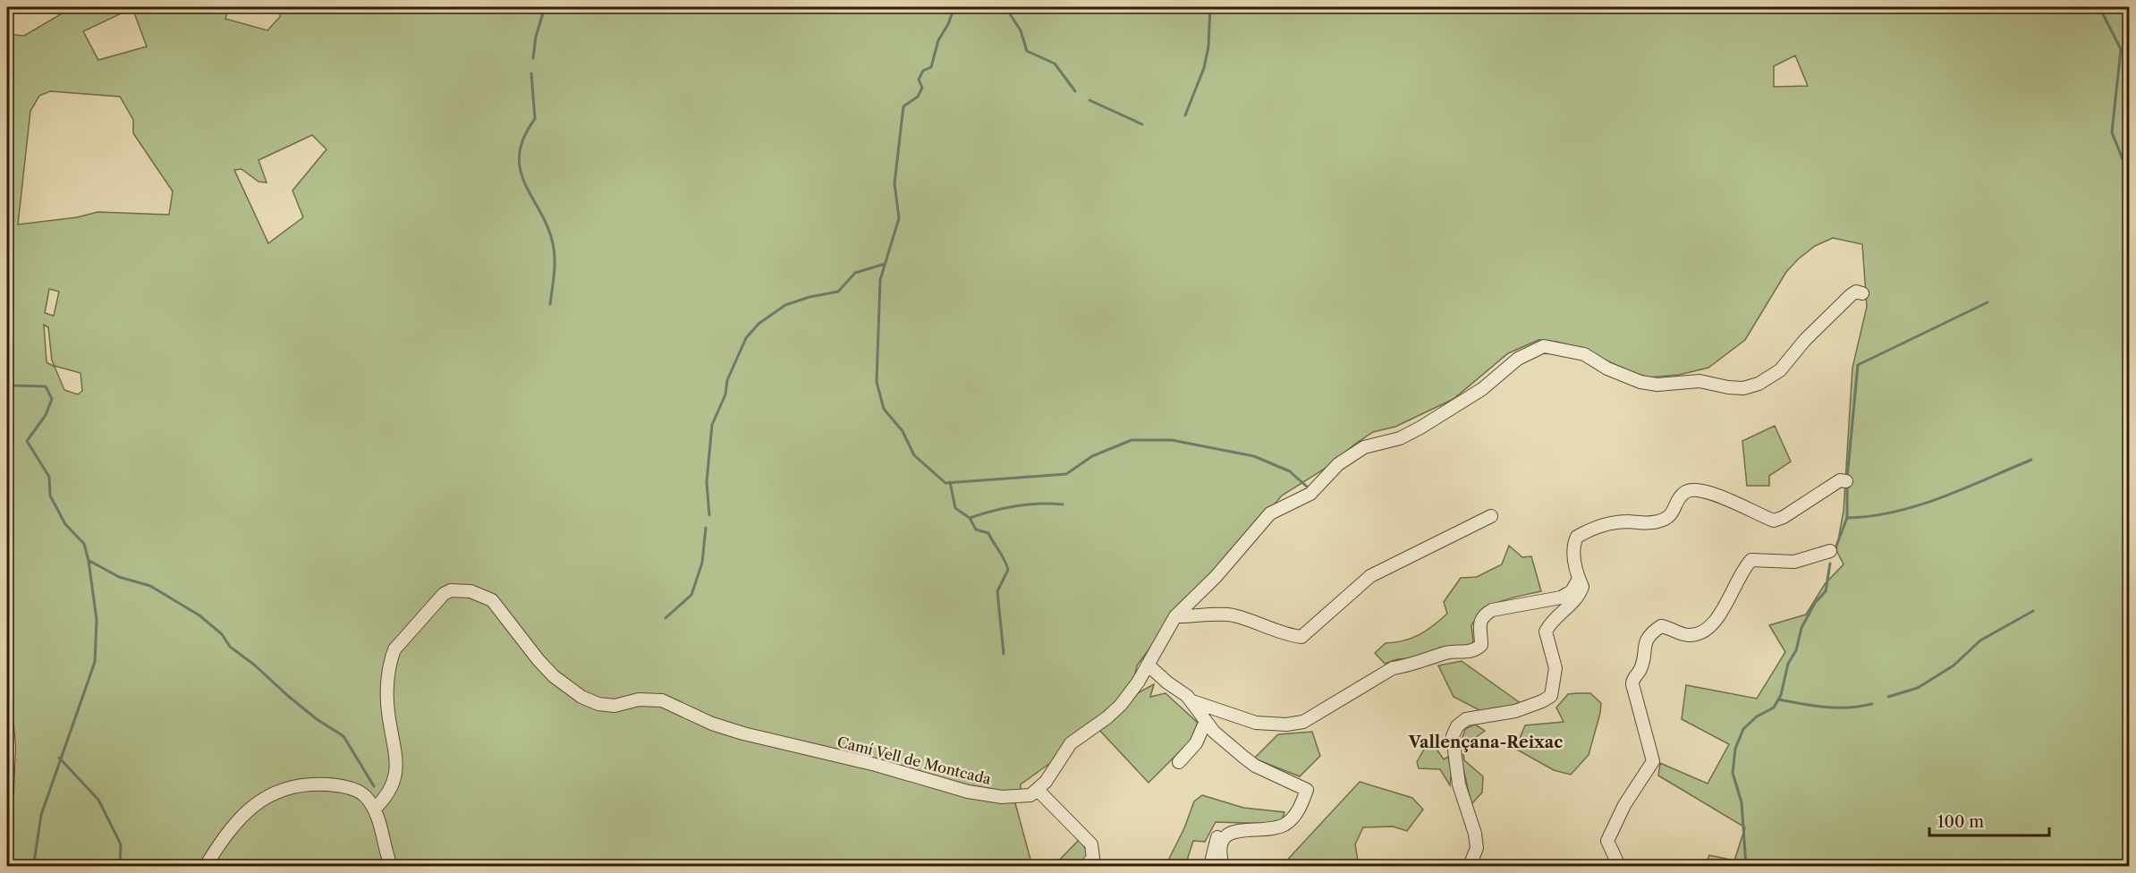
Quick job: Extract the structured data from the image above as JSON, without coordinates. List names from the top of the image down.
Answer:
{
  "streets": {
    "street": ["Camí Vell de Montcada"]
  },
  "districts": ["Vallençana-Reixac"],
  "scale_bar": "100 m"
}
